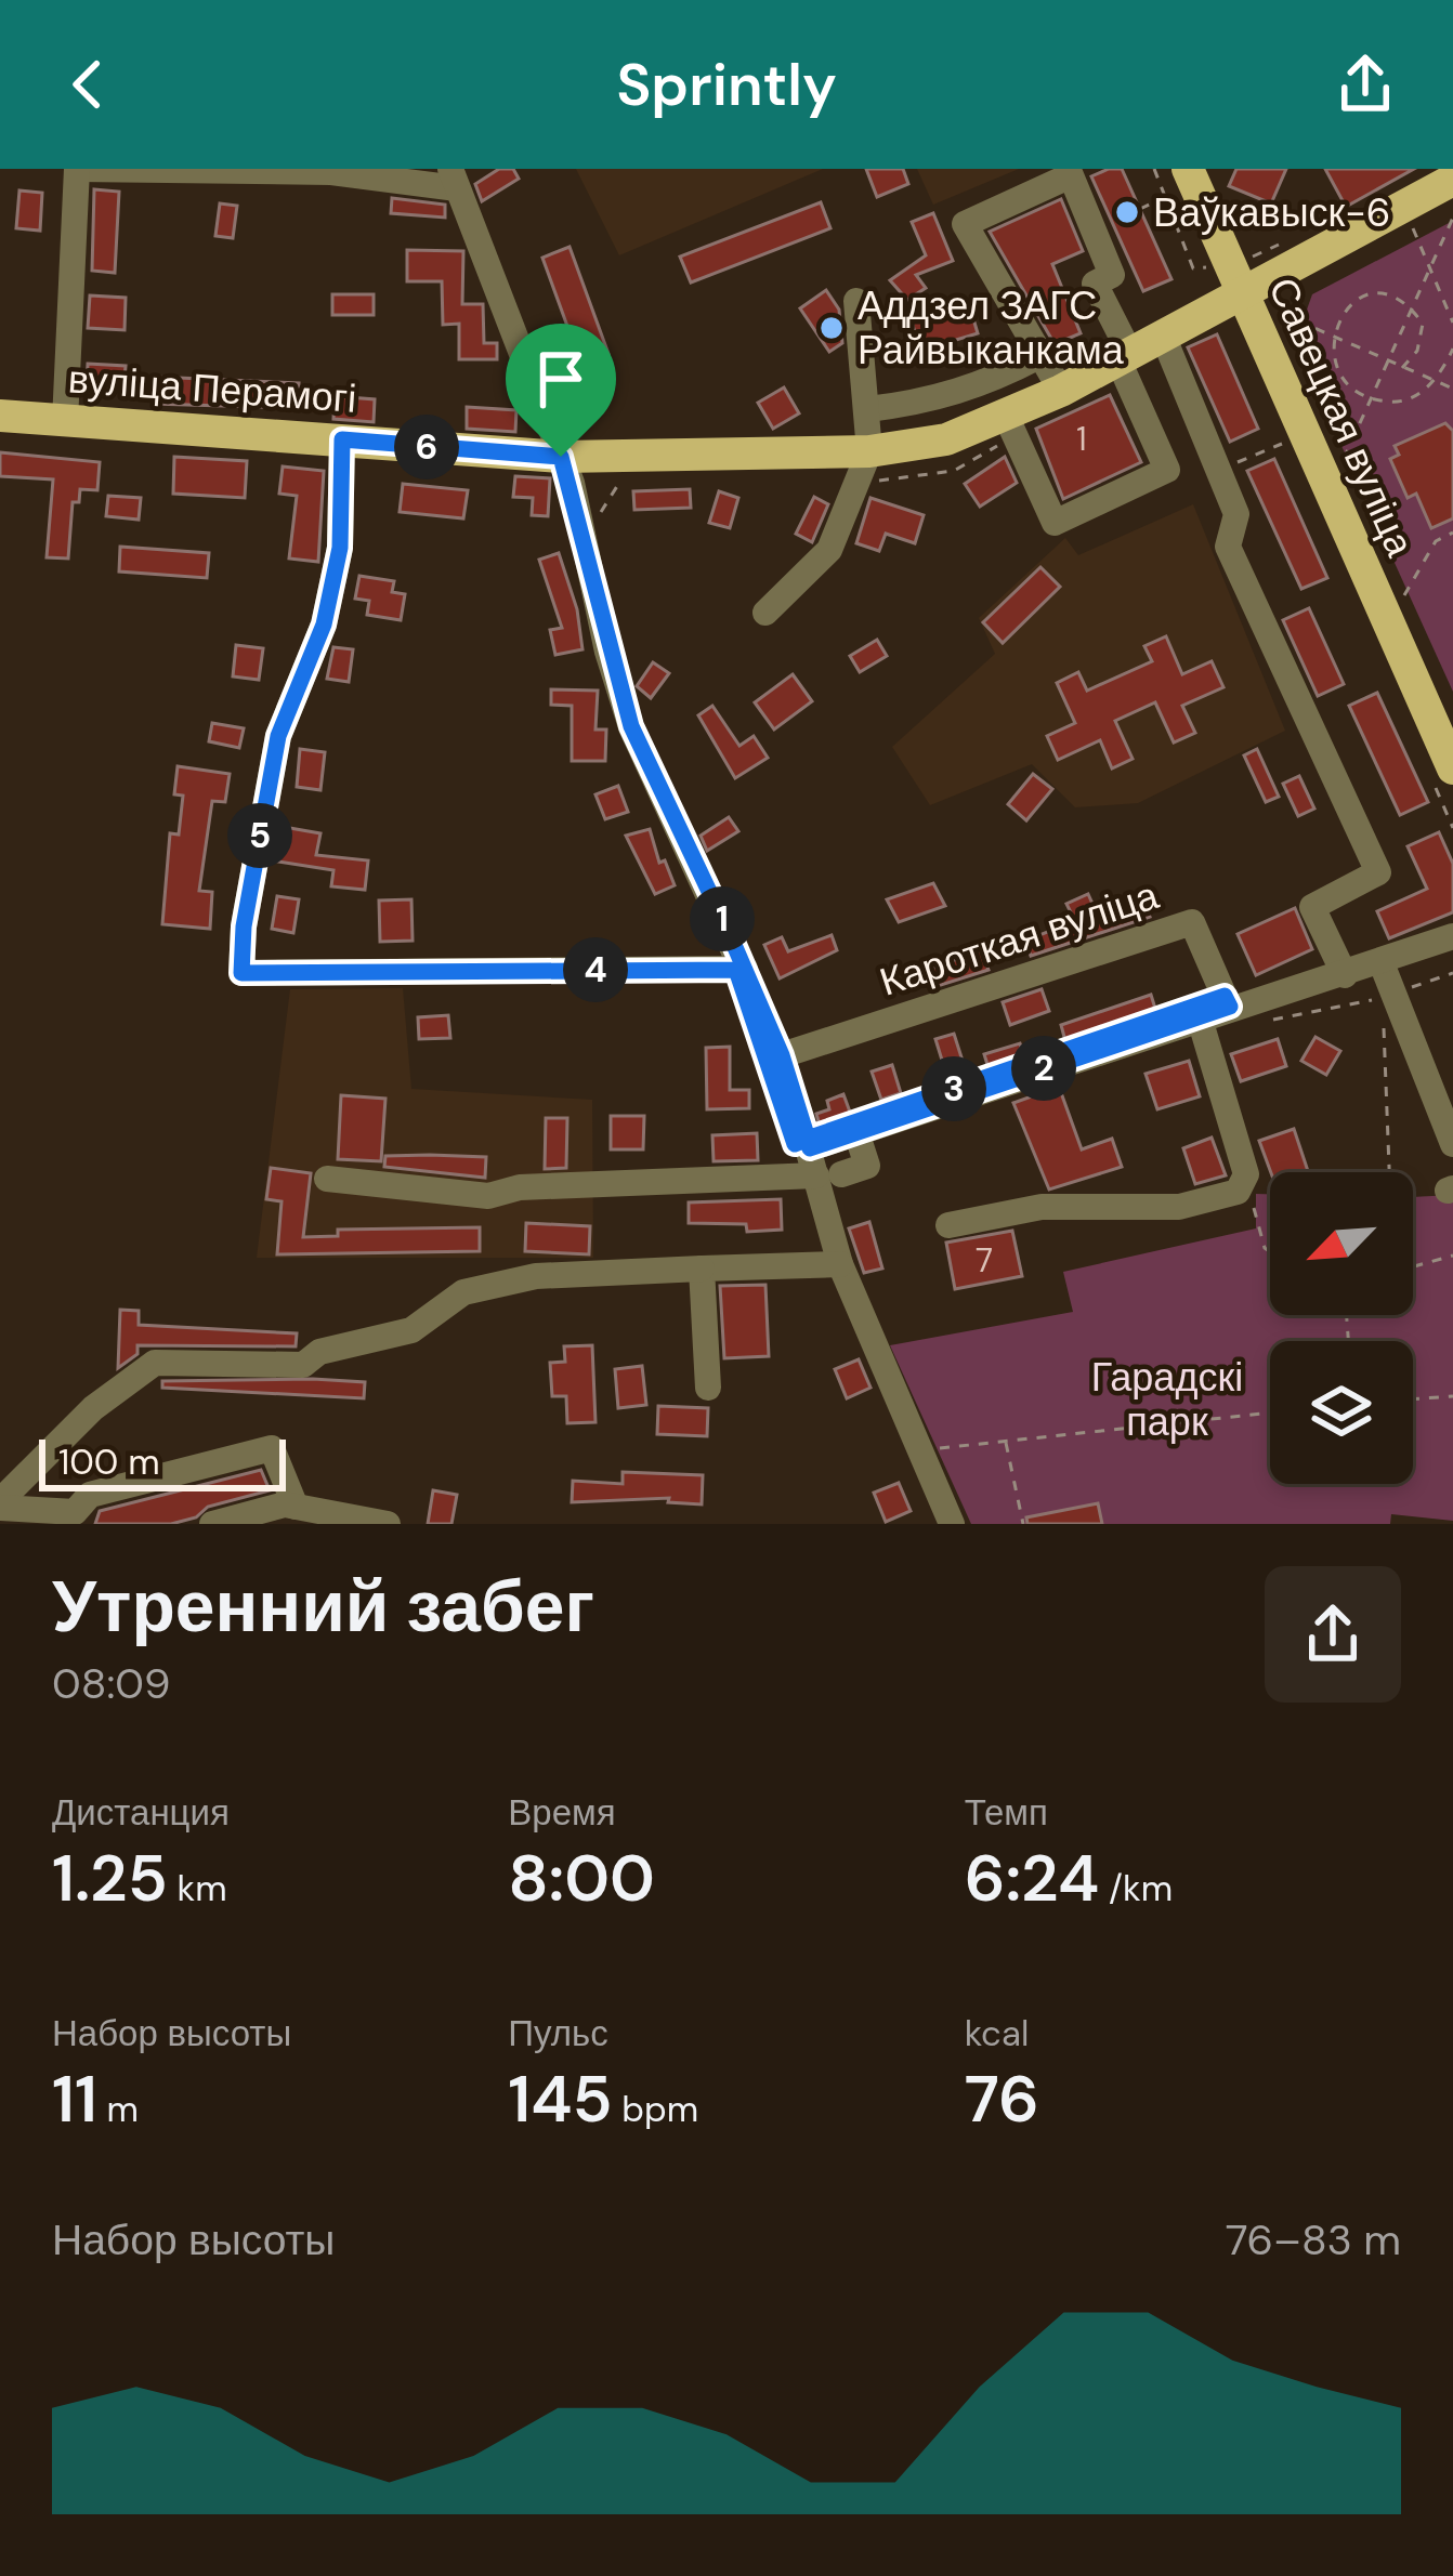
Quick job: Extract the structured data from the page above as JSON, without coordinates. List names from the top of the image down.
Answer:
{
  "streets": {
    "main road": ["вуліца Перамогі", "Савецкая вуліца"],
    "street": ["Кароткая вуліца"]
  },
  "crossings": [
    ["вуліца Перамогі", "Савецкая вуліца"]
  ],
  "parks": ["Гарадскі парк"],
  "places": ["Ваўкавыск-6", "Аддзел ЗАГС Райвыканкама"],
  "house_numbers": ["1", "7"],
  "scale_bar": "100 m",
  "north": "bottom left",
  "page": {
    "header": "Sprintly",
    "pins": [
      "6",
      "5",
      "1",
      "4",
      "2",
      "3"
    ],
    "scale": "100 m",
    "heading": ["Утренний забег", "08:09"],
    "stats": [
      ["Дистанция", "1.25 km"],
      ["Время", "8:00"],
      ["Темп", "6:24 /km"],
      ["Набор высоты", "11 m"],
      ["Пульс", "145 bpm"],
      ["kcal", "76"]
    ],
    "chart": ["Набор высоты", "76–83 m"]
  }
}
